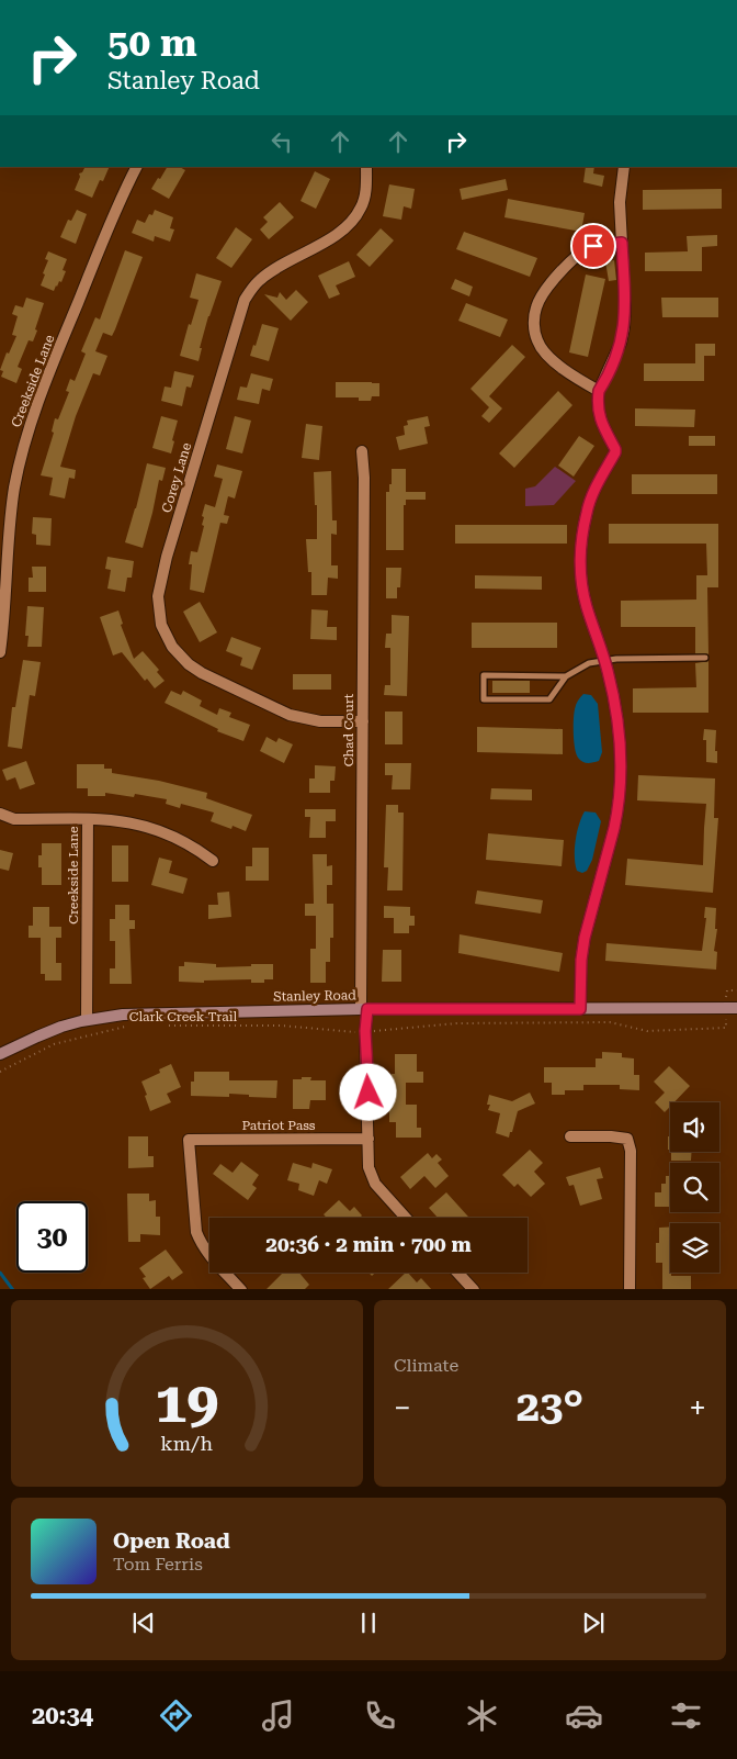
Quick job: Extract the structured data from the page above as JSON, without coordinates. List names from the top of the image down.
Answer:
{
  "streets": {
    "street": [
      "Creekside Lane",
      "Corey Lane",
      "Chad Court",
      "Stanley Road",
      "Patriot Pass"
    ],
    "path": ["Clark Creek Trail"]
  },
  "crossings": [
    ["Creekside Lane", "Stanley Road"],
    ["Corey Lane", "Chad Court"],
    ["Chad Court", "Stanley Road"],
    ["Chad Court", "Patriot Pass"]
  ],
  "page": {
    "turn": ["50 m", "Stanley Road"],
    "limit": "30",
    "trip": "20:36 · 2 min · 700 m",
    "tile": "Climate",
    "heat": ["−", "23°", "+"],
    "song": ["Open Road", "Tom Ferris"],
    "tabs": "20:34",
    "gauge": ["19", "km/h"]
  }
}
